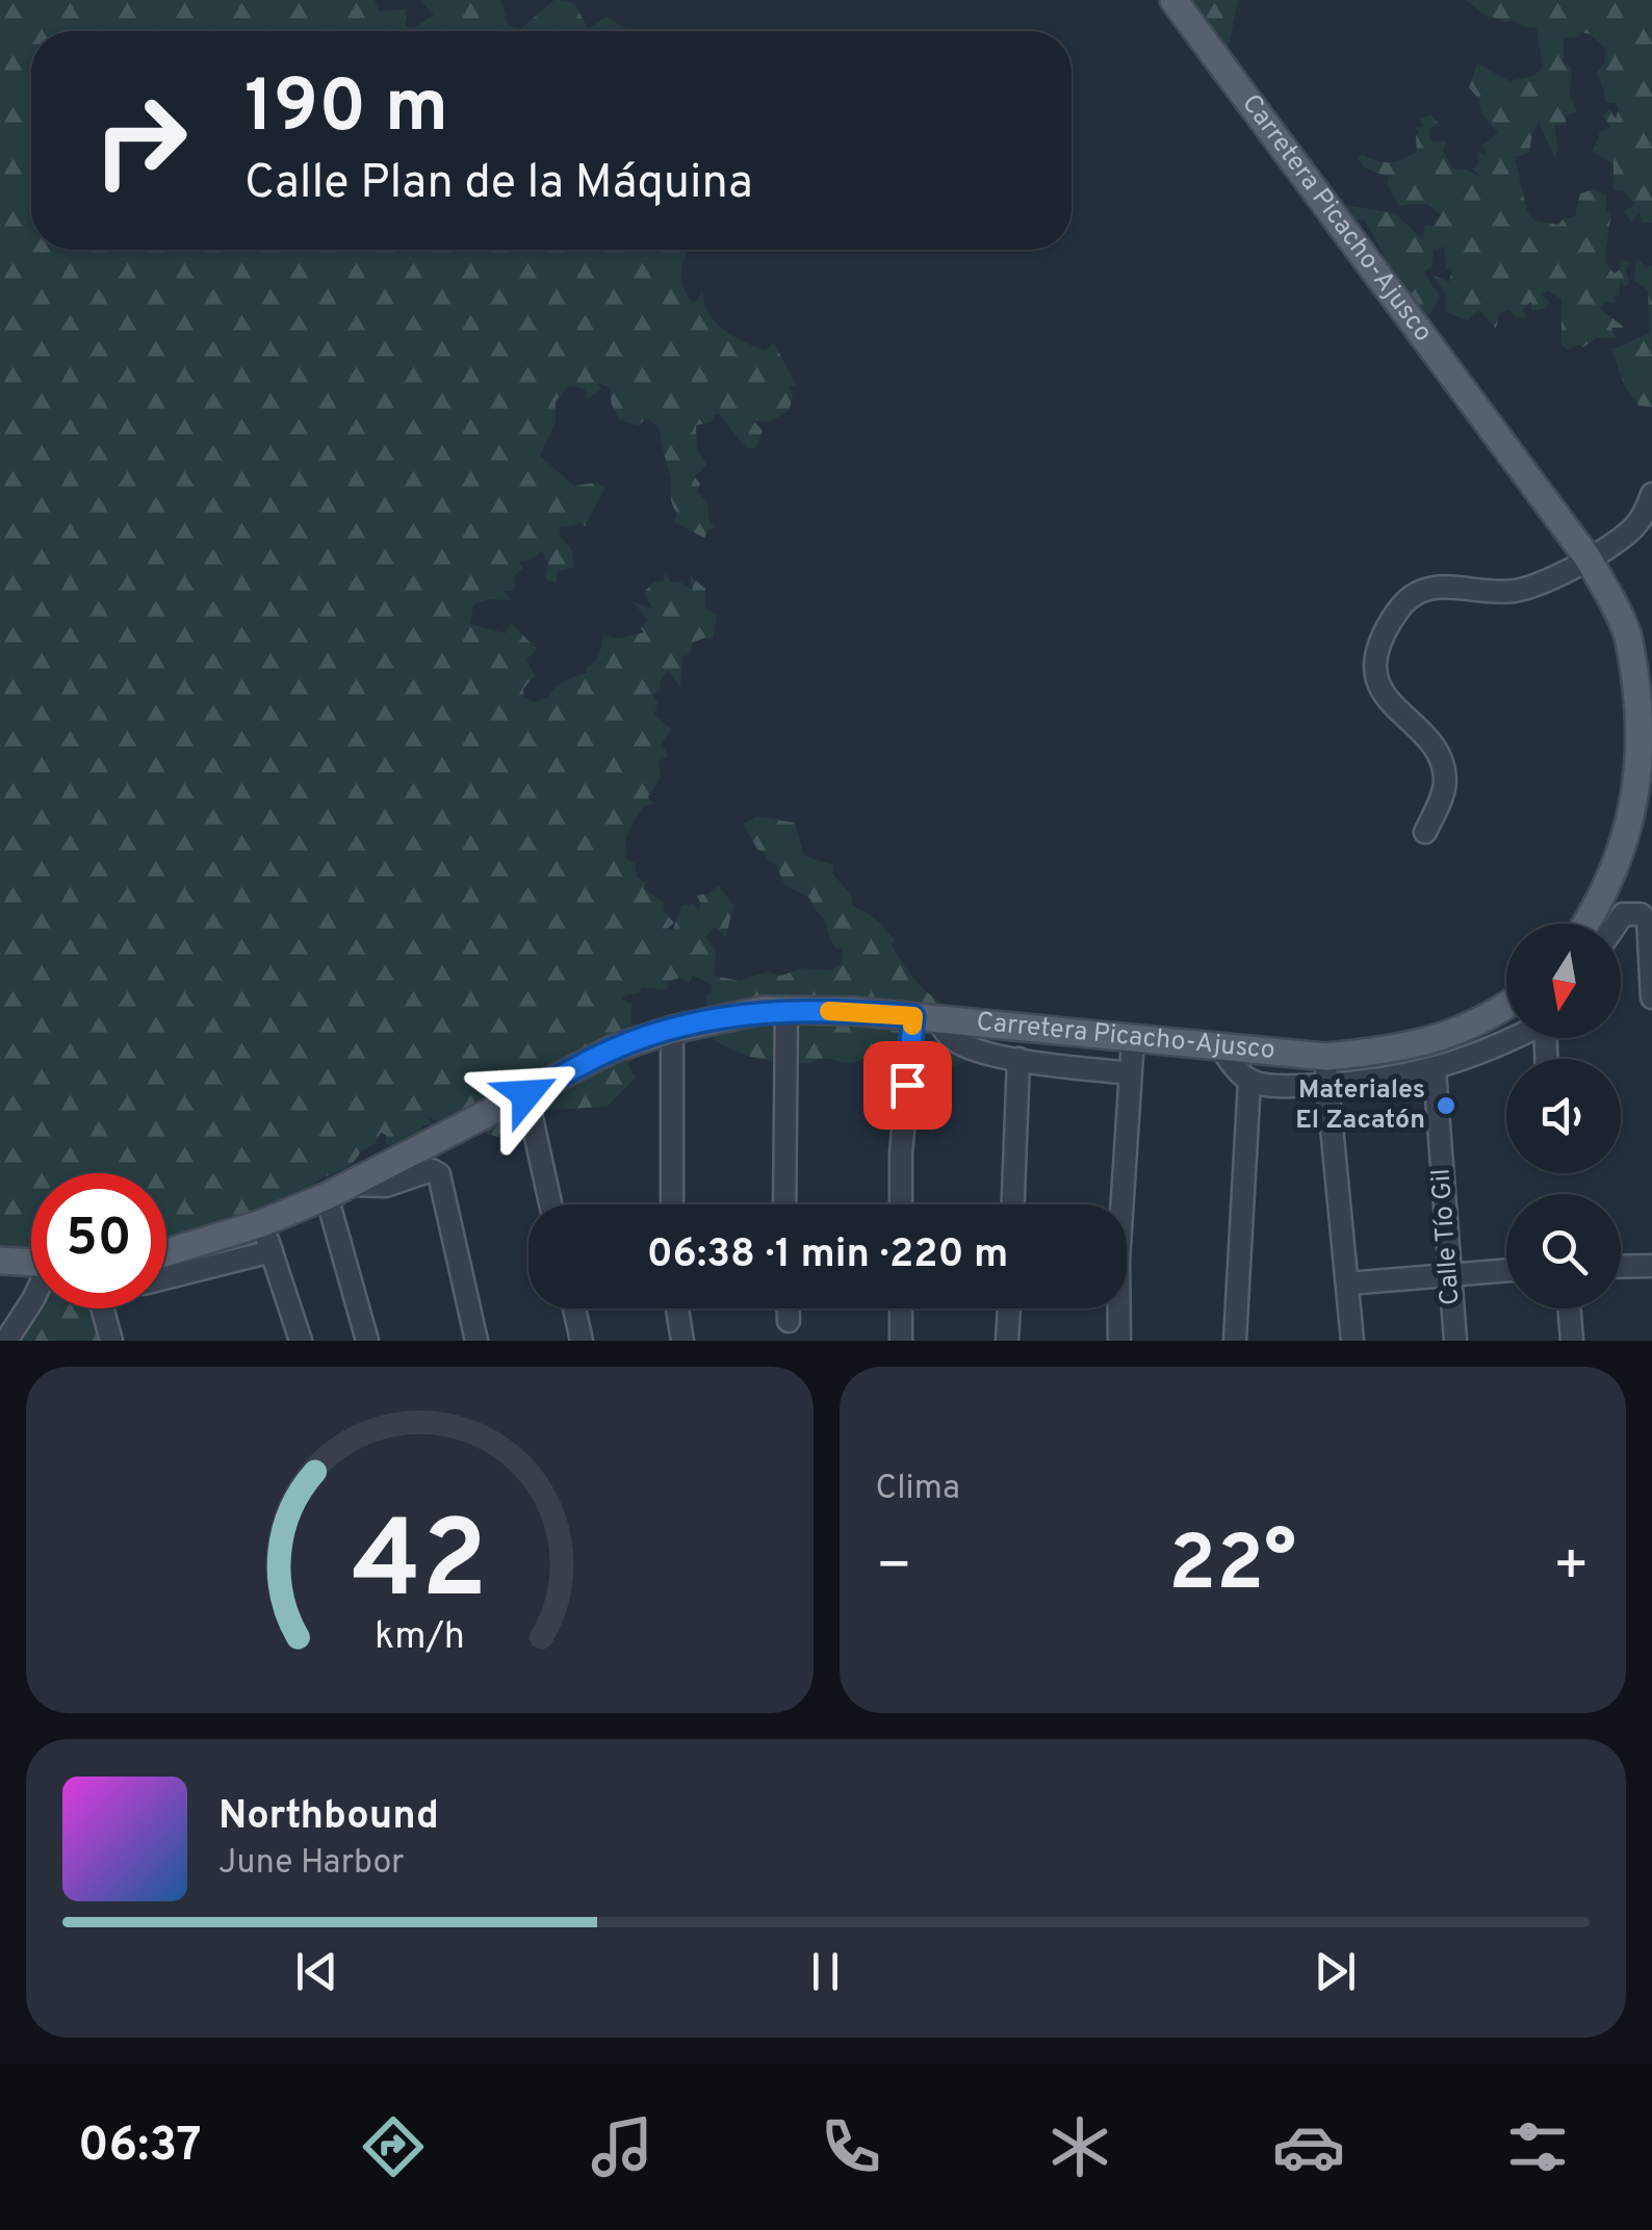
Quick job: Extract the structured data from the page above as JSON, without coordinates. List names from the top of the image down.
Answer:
{
  "streets": {
    "main road": ["Carretera Picacho-Ajusco"],
    "street": ["Calle Tío Gil"]
  },
  "places": ["Materiales El Zacatón"],
  "north": "bottom",
  "page": {
    "turn": ["190 m", "Calle Plan de la Máquina"],
    "limit": "50",
    "trip": "06:38 · 1 min · 220 m",
    "tile": "Clima",
    "heat": ["−", "22°", "+"],
    "song": ["Northbound", "June Harbor"],
    "tabs": "06:37",
    "gauge": ["42", "km/h"]
  }
}
